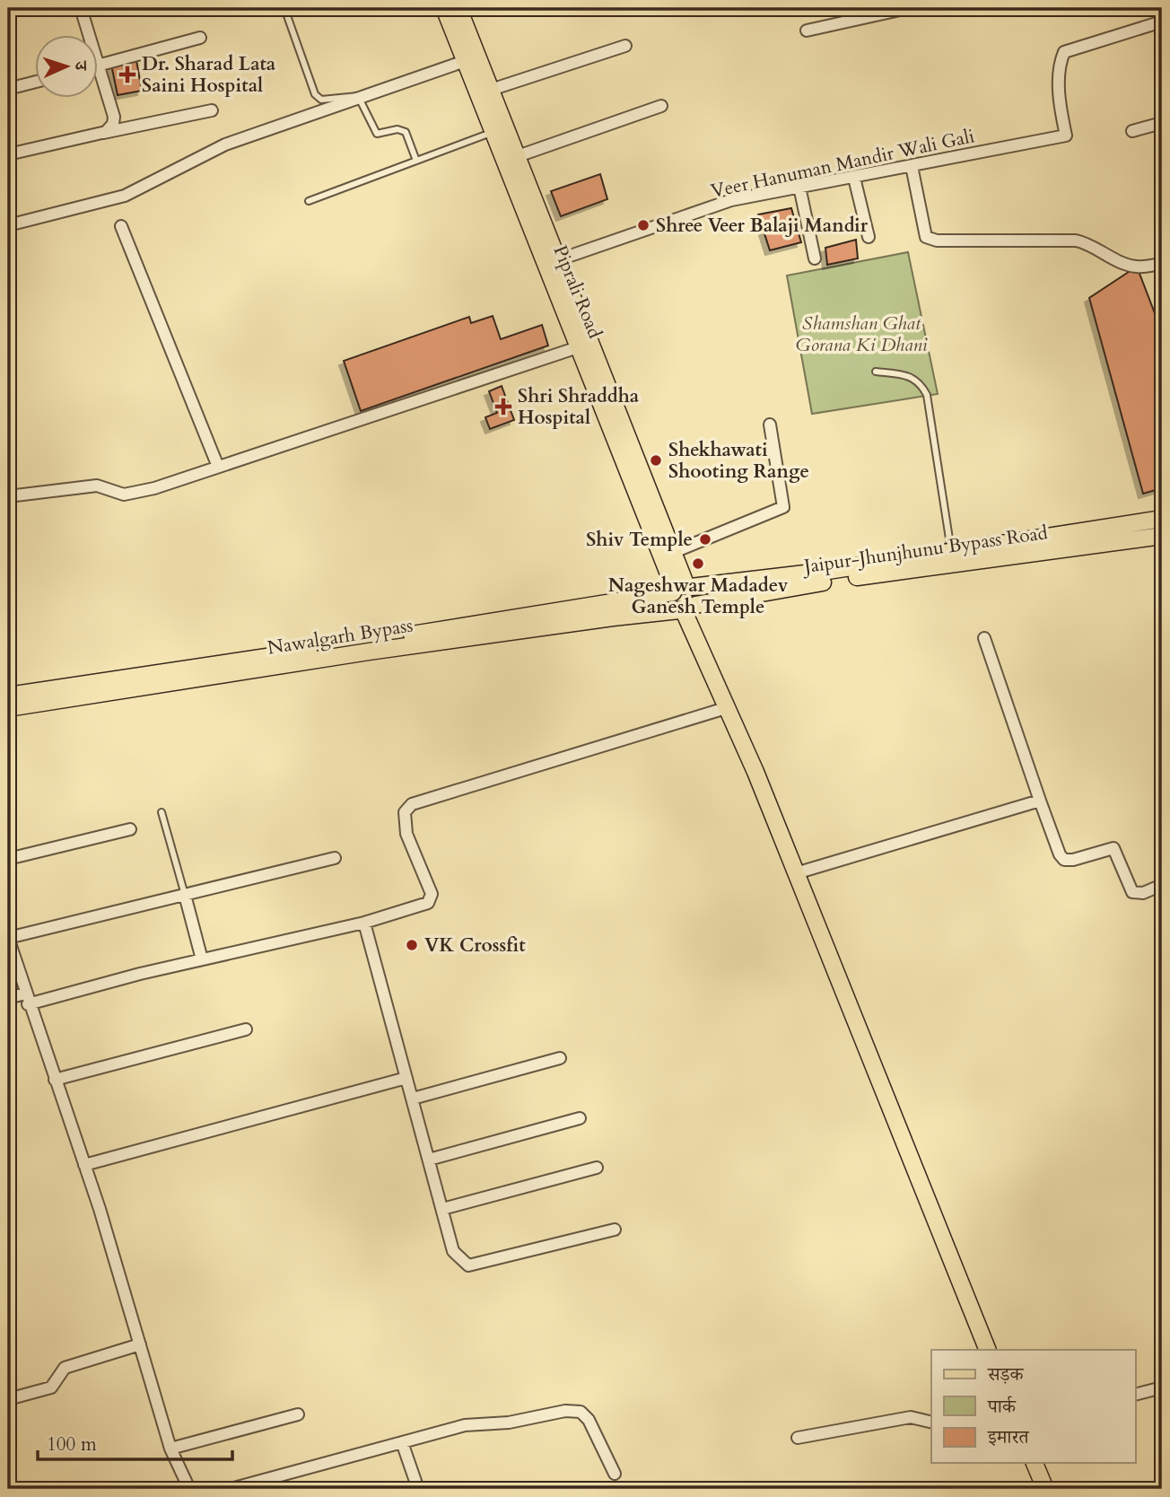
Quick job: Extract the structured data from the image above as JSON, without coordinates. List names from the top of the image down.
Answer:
{
  "streets": {
    "main road": ["Piprali Road", "Jaipur-Jhunjhunu Bypass Road", "Nawalgarh Bypass"],
    "street": ["Veer Hanuman Mandir Wali Gali"]
  },
  "crossings": [
    ["Piprali Road", "Nawalgarh Bypass"],
    ["Jaipur-Jhunjhunu Bypass Road", "Nawalgarh Bypass"]
  ],
  "parks": ["Shamshan Ghat Gorana Ki Dhani"],
  "places": {
    "health": ["Dr. Sharad Lata Saini Hospital", "Shri Shraddha Hospital"],
    "other": [
      "Shree Veer Balaji Mandir",
      "Shekhawati Shooting Range",
      "Shiv Temple",
      "Nageshwar Madadev Ganesh Temple",
      "VK Crossfit"
    ]
  },
  "legend": ["सड़क", "पार्क", "इमारत"],
  "scale_bar": "100 m",
  "north": "right"
}
